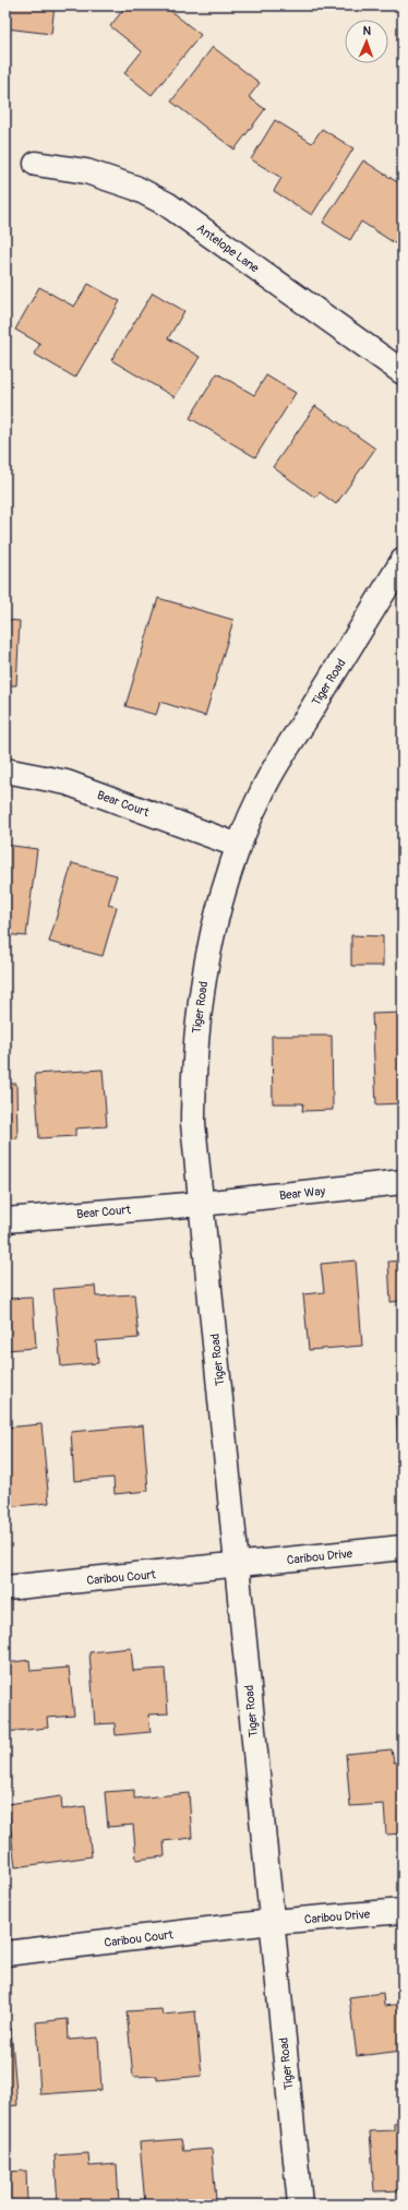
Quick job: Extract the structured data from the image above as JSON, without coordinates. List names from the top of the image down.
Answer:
{
  "streets": {
    "street": [
      "Antelope Lane",
      "Tiger Road",
      "Bear Court",
      "Bear Way",
      "Caribou Drive",
      "Caribou Court"
    ]
  },
  "crossings": [
    ["Tiger Road", "Bear Court"],
    ["Tiger Road", "Bear Way"],
    ["Tiger Road", "Caribou Drive"],
    ["Tiger Road", "Caribou Court"],
    ["Bear Court", "Bear Way"],
    ["Caribou Drive", "Caribou Court"]
  ],
  "north": "top"
}
